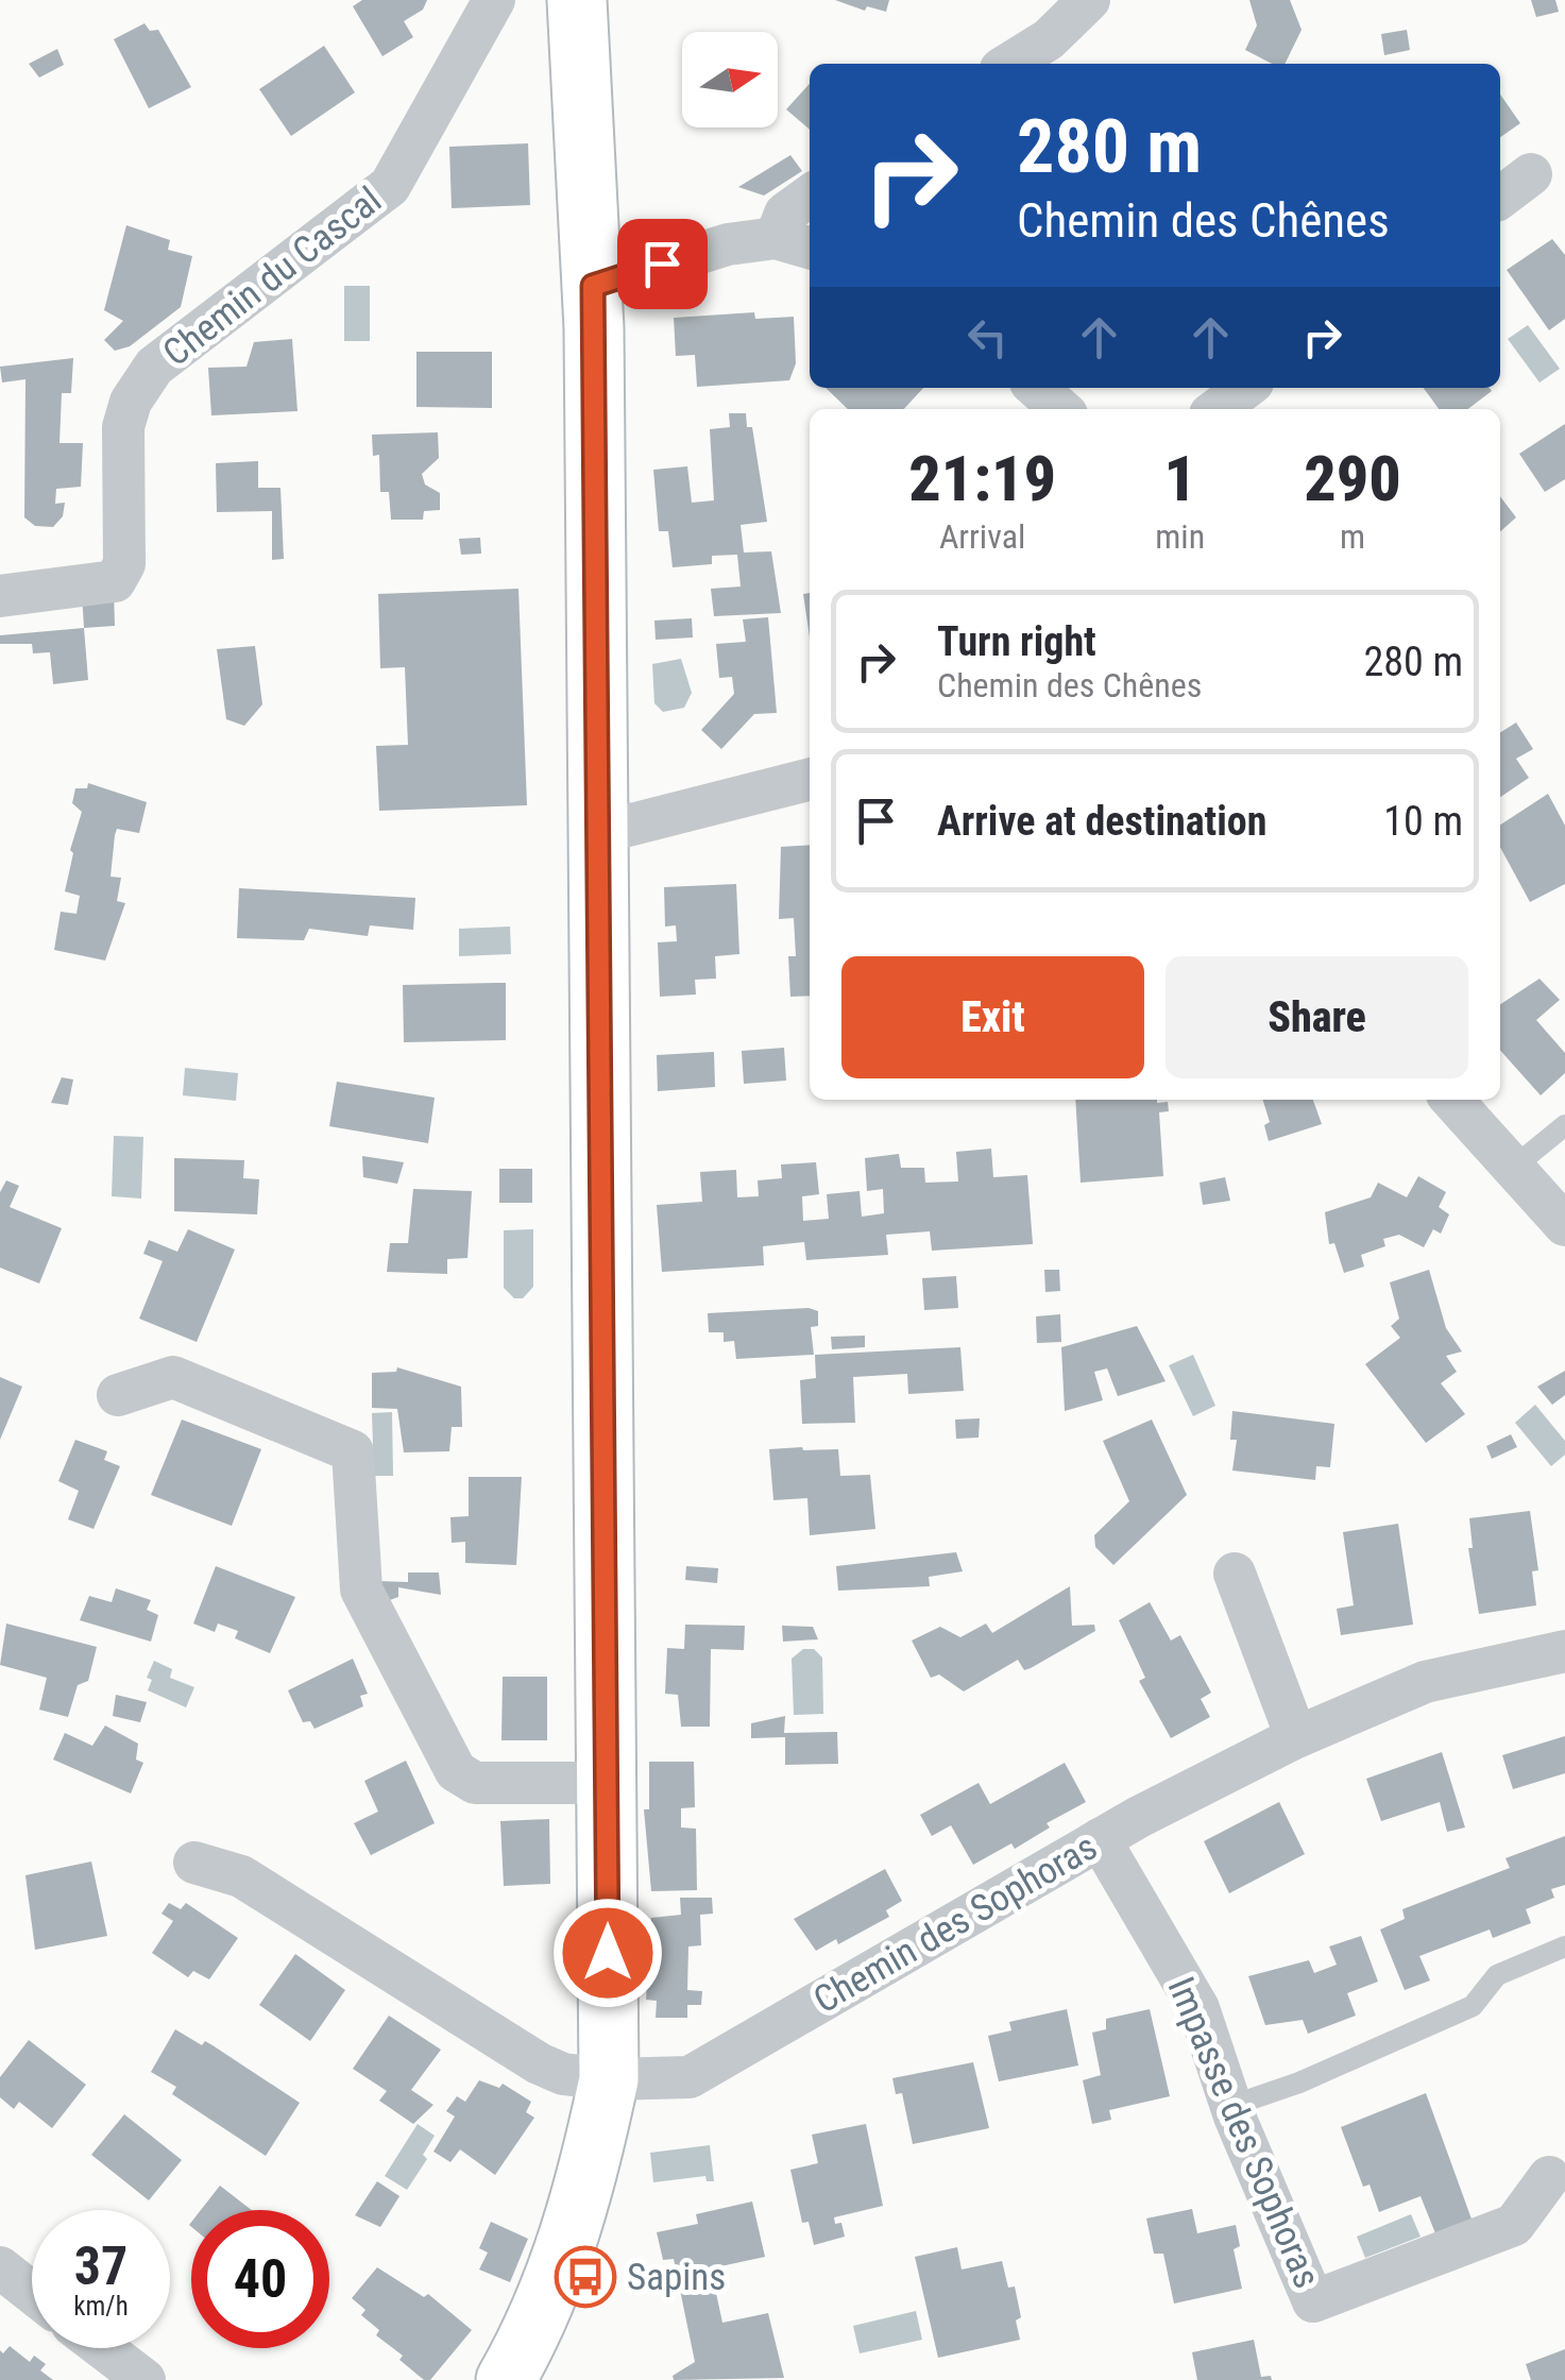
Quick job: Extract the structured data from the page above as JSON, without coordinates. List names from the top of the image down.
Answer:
{
  "streets": {
    "street": ["Chemin du Cascal", "Chemin des Sophoras", "Impasse des Sophoras"]
  },
  "crossings": [
    ["Chemin des Sophoras", "Impasse des Sophoras"]
  ],
  "places": {
    "bus stop": ["Sapins"]
  },
  "north": "right",
  "page": {
    "turn": ["280 m", "Chemin des Chênes"],
    "eta": [
      "21:19",
      "Arrival",
      "1",
      "min",
      "290",
      "m"
    ],
    "list": [
      {
        "name": "Turn right",
        "note": "Chemin des Chênes",
        "value": "280 m"
      },
      {
        "name": "Arrive at destination",
        "value": "10 m"
      }
    ],
    "buttons": ["Exit", "Share"],
    "speed": "37 km/h",
    "limit": "40"
  }
}
